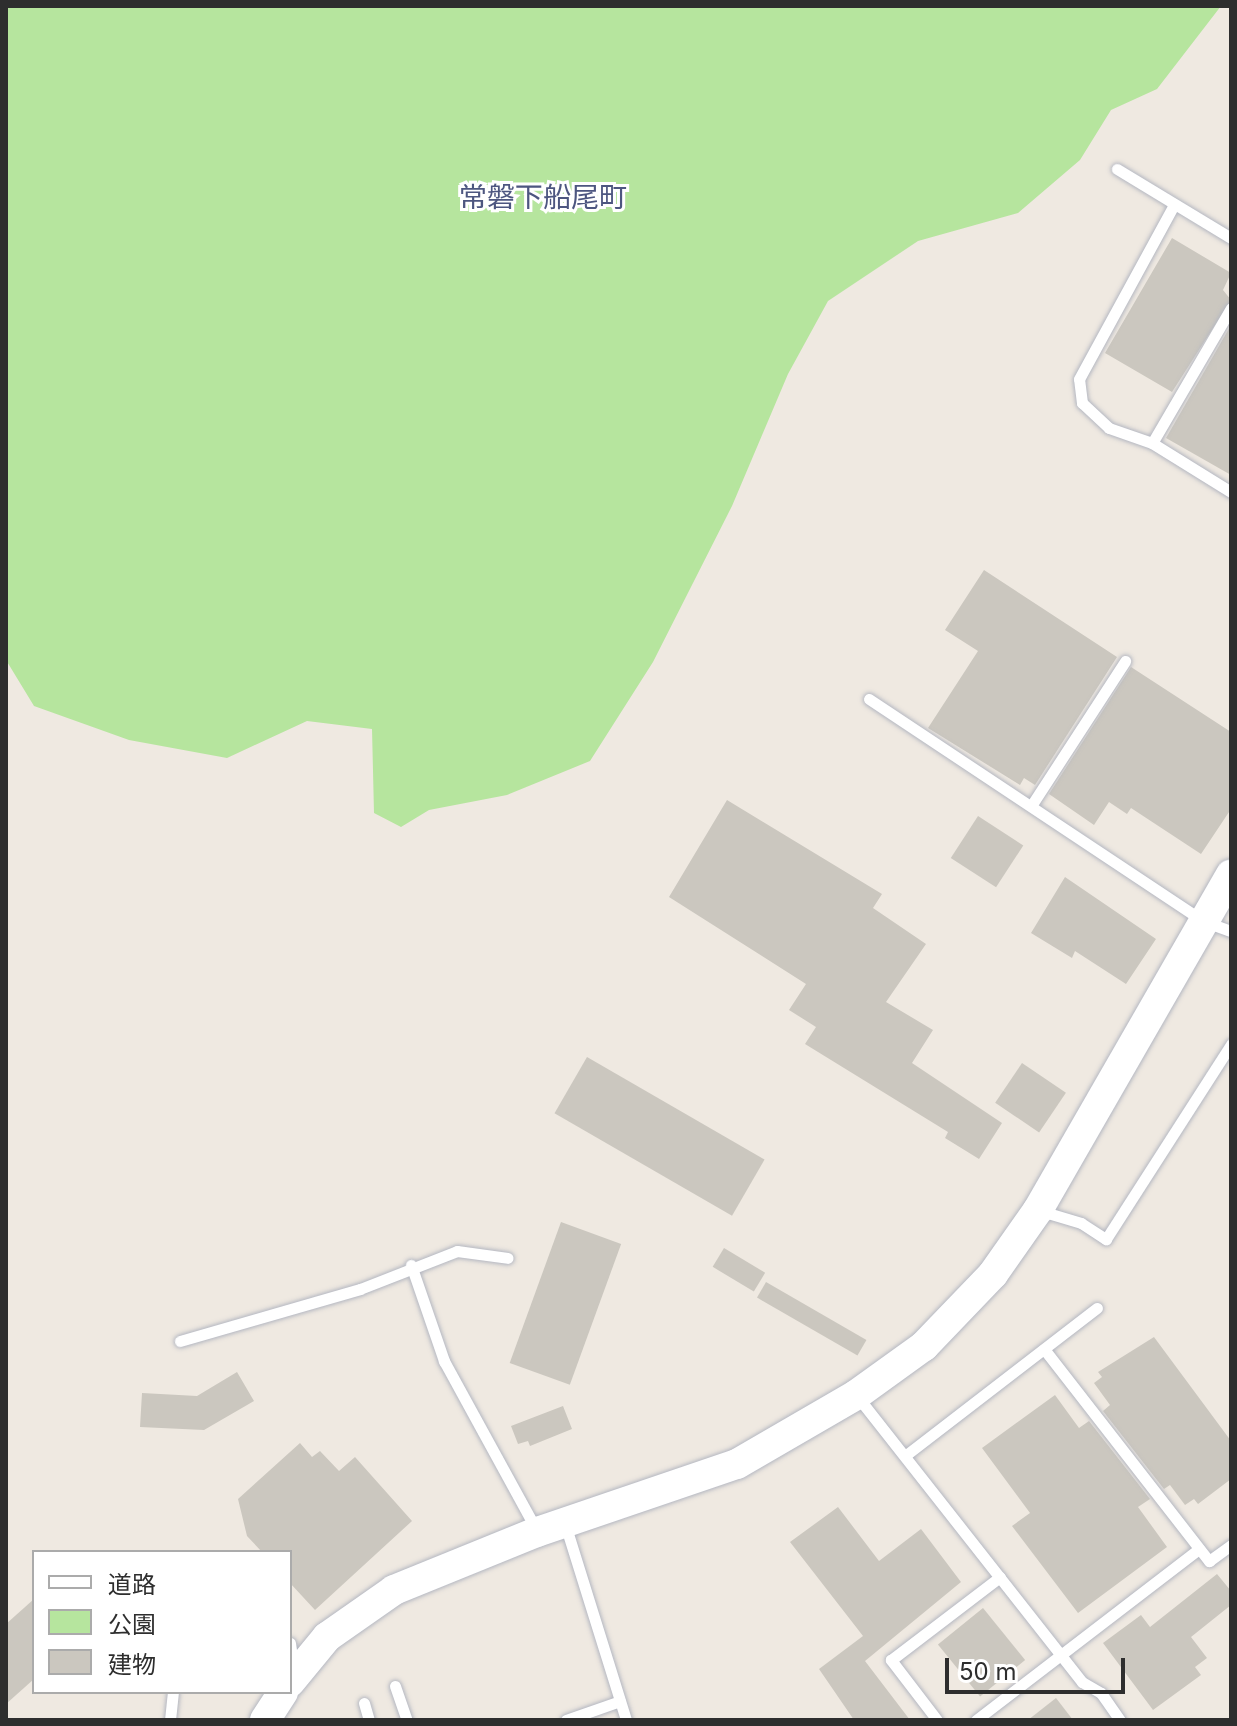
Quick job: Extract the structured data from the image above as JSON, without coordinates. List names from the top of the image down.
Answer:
{
  "districts": ["常磐下船尾町"],
  "legend": ["道路", "公園", "建物"],
  "scale_bar": "50 m"
}
